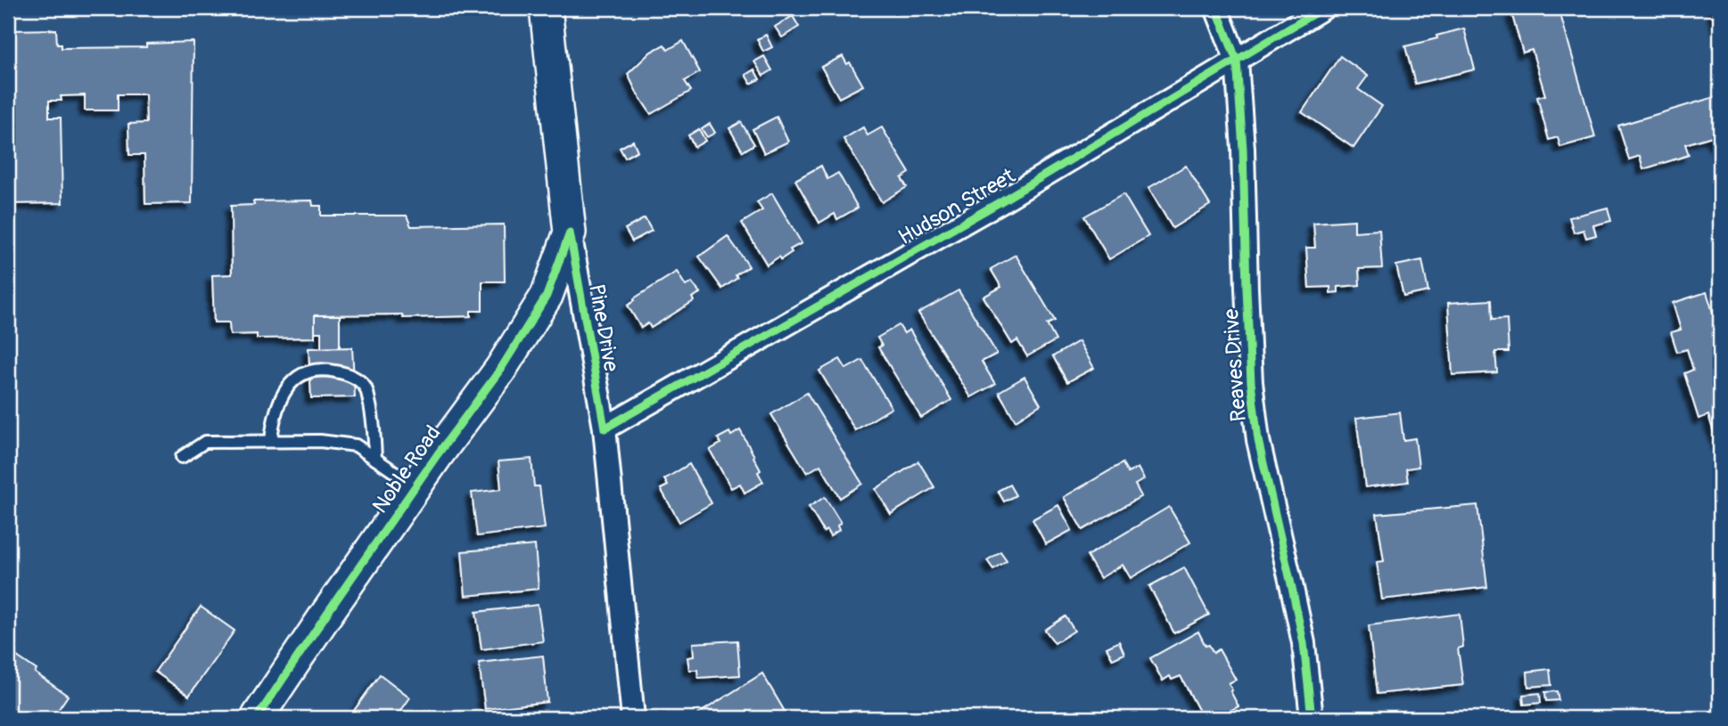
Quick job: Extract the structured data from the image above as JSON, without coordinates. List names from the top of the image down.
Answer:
{
  "streets": {
    "street": [
      "Hudson Street",
      "Pine Drive",
      "Reaves Drive",
      "Noble Road"
    ]
  },
  "crossings": [
    ["Hudson Street", "Pine Drive"],
    ["Hudson Street", "Reaves Drive"],
    ["Pine Drive", "Noble Road"]
  ]
}
